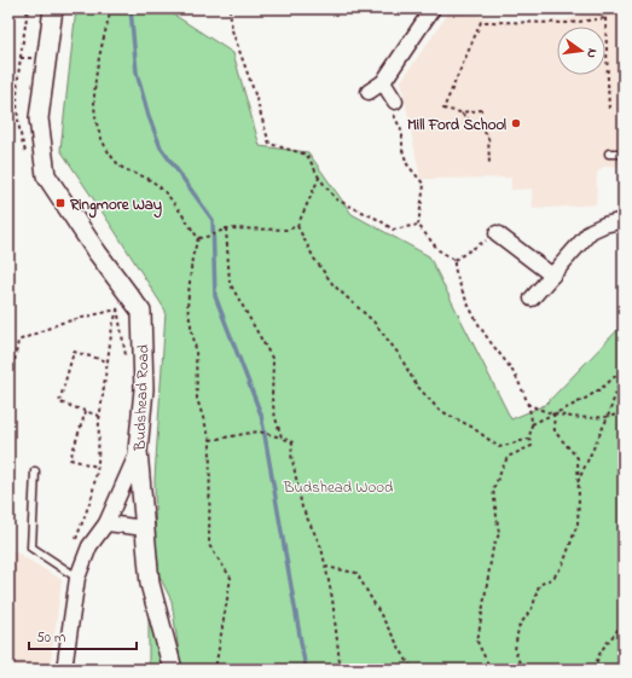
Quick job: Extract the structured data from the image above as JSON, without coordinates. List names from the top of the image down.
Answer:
{
  "streets": {
    "street": ["Budshead Road"]
  },
  "parks": ["Budshead Wood"],
  "places": {
    "other": ["Mill Ford School"],
    "transit": ["Ringmore Way"]
  },
  "scale_bar": "50 m",
  "north": "right"
}
